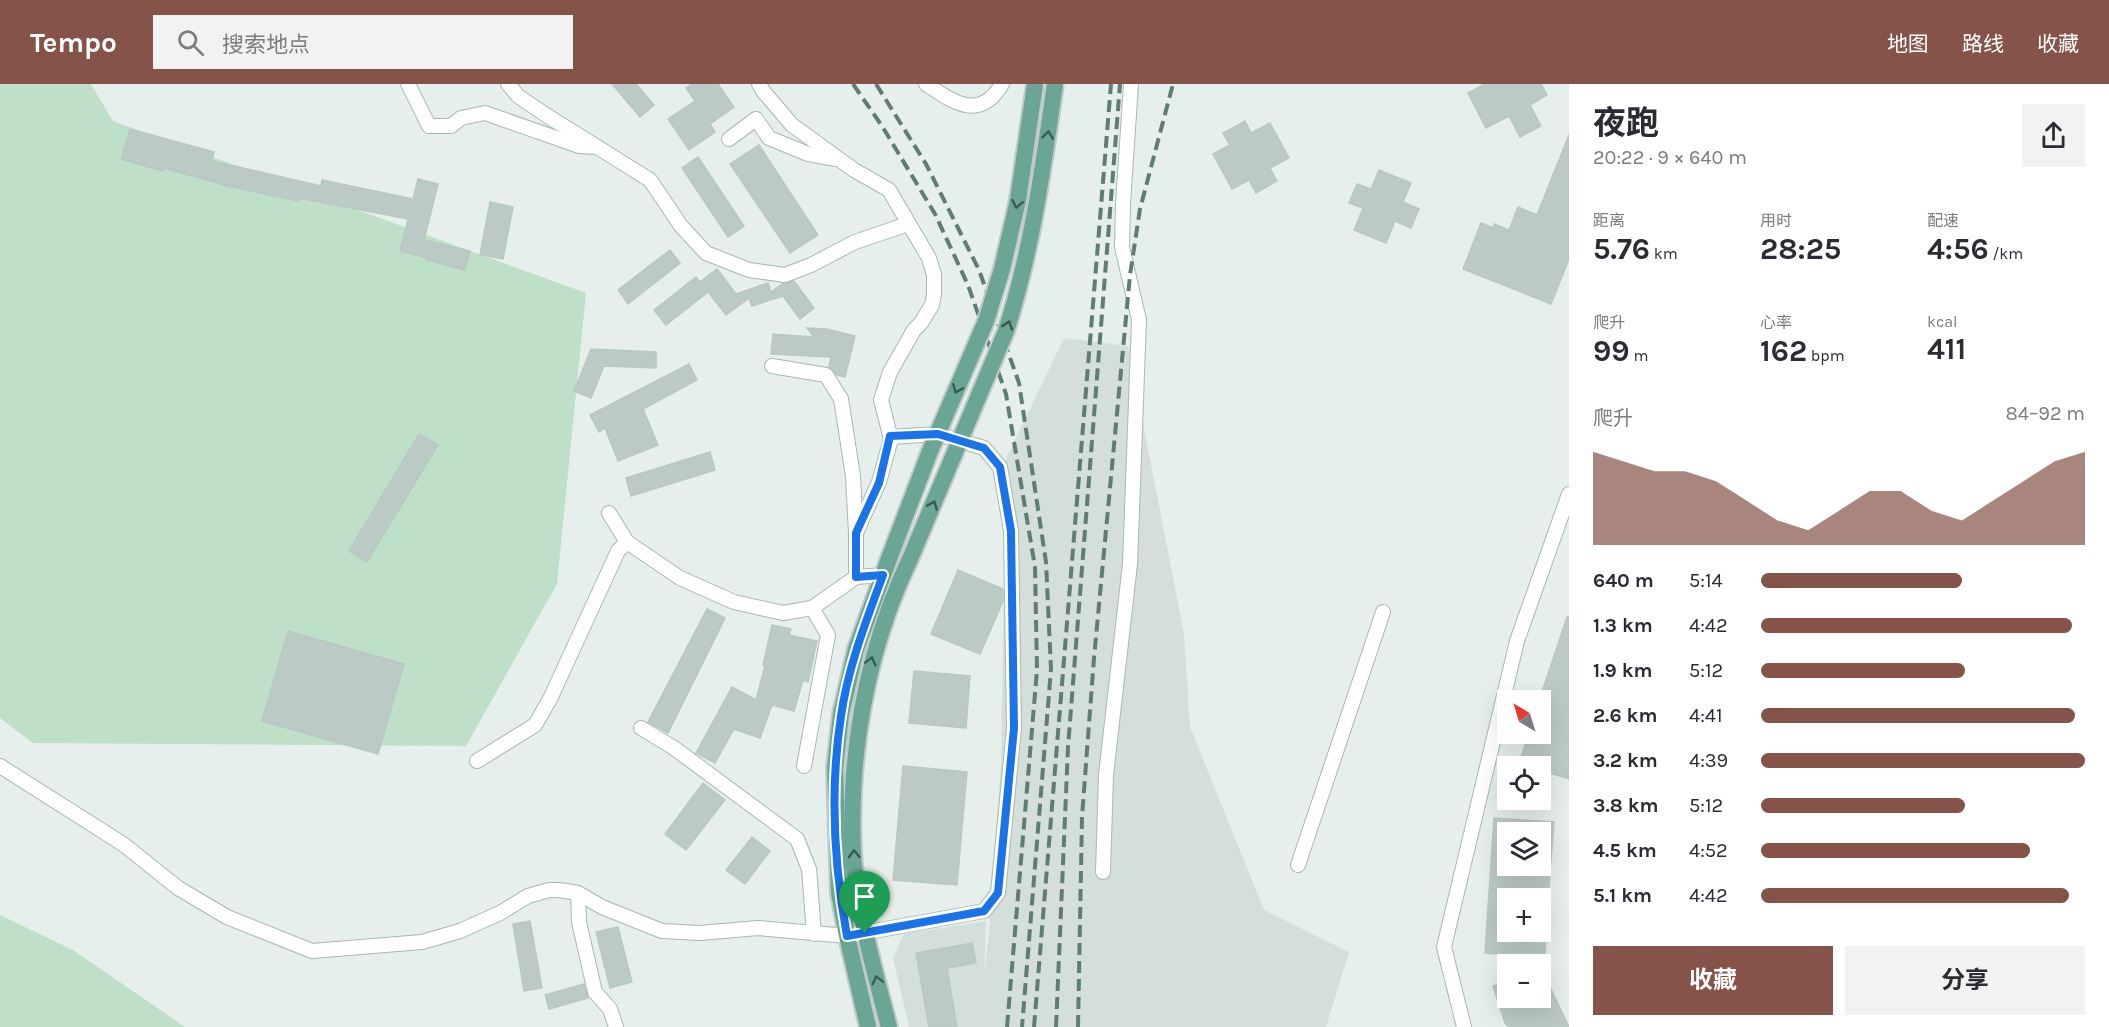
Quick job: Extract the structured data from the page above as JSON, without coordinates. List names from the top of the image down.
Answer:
{
  "north": "top left",
  "page": {
    "header": "Tempo",
    "search": "搜索地点",
    "nav": ["地图", "路线", "收藏"],
    "heading": ["夜跑", "20:22 · 9 × 640 m"],
    "stats": [
      ["距离", "5.76 km"],
      ["用时", "28:25"],
      ["配速", "4:56 /km"],
      ["爬升", "99 m"],
      ["心率", "162 bpm"],
      ["kcal", "411"]
    ],
    "chart": ["爬升", "84–92 m"],
    "list": [
      {
        "name": "640 m",
        "note": "5:14"
      },
      {
        "name": "1.3 km",
        "note": "4:42"
      },
      {
        "name": "1.9 km",
        "note": "5:12"
      },
      {
        "name": "2.6 km",
        "note": "4:41"
      },
      {
        "name": "3.2 km",
        "note": "4:39"
      },
      {
        "name": "3.8 km",
        "note": "5:12"
      },
      {
        "name": "4.5 km",
        "note": "4:52"
      },
      {
        "name": "5.1 km",
        "note": "4:42"
      }
    ],
    "map_buttons": ["+", "−"],
    "buttons": ["收藏", "分享"]
  }
}
